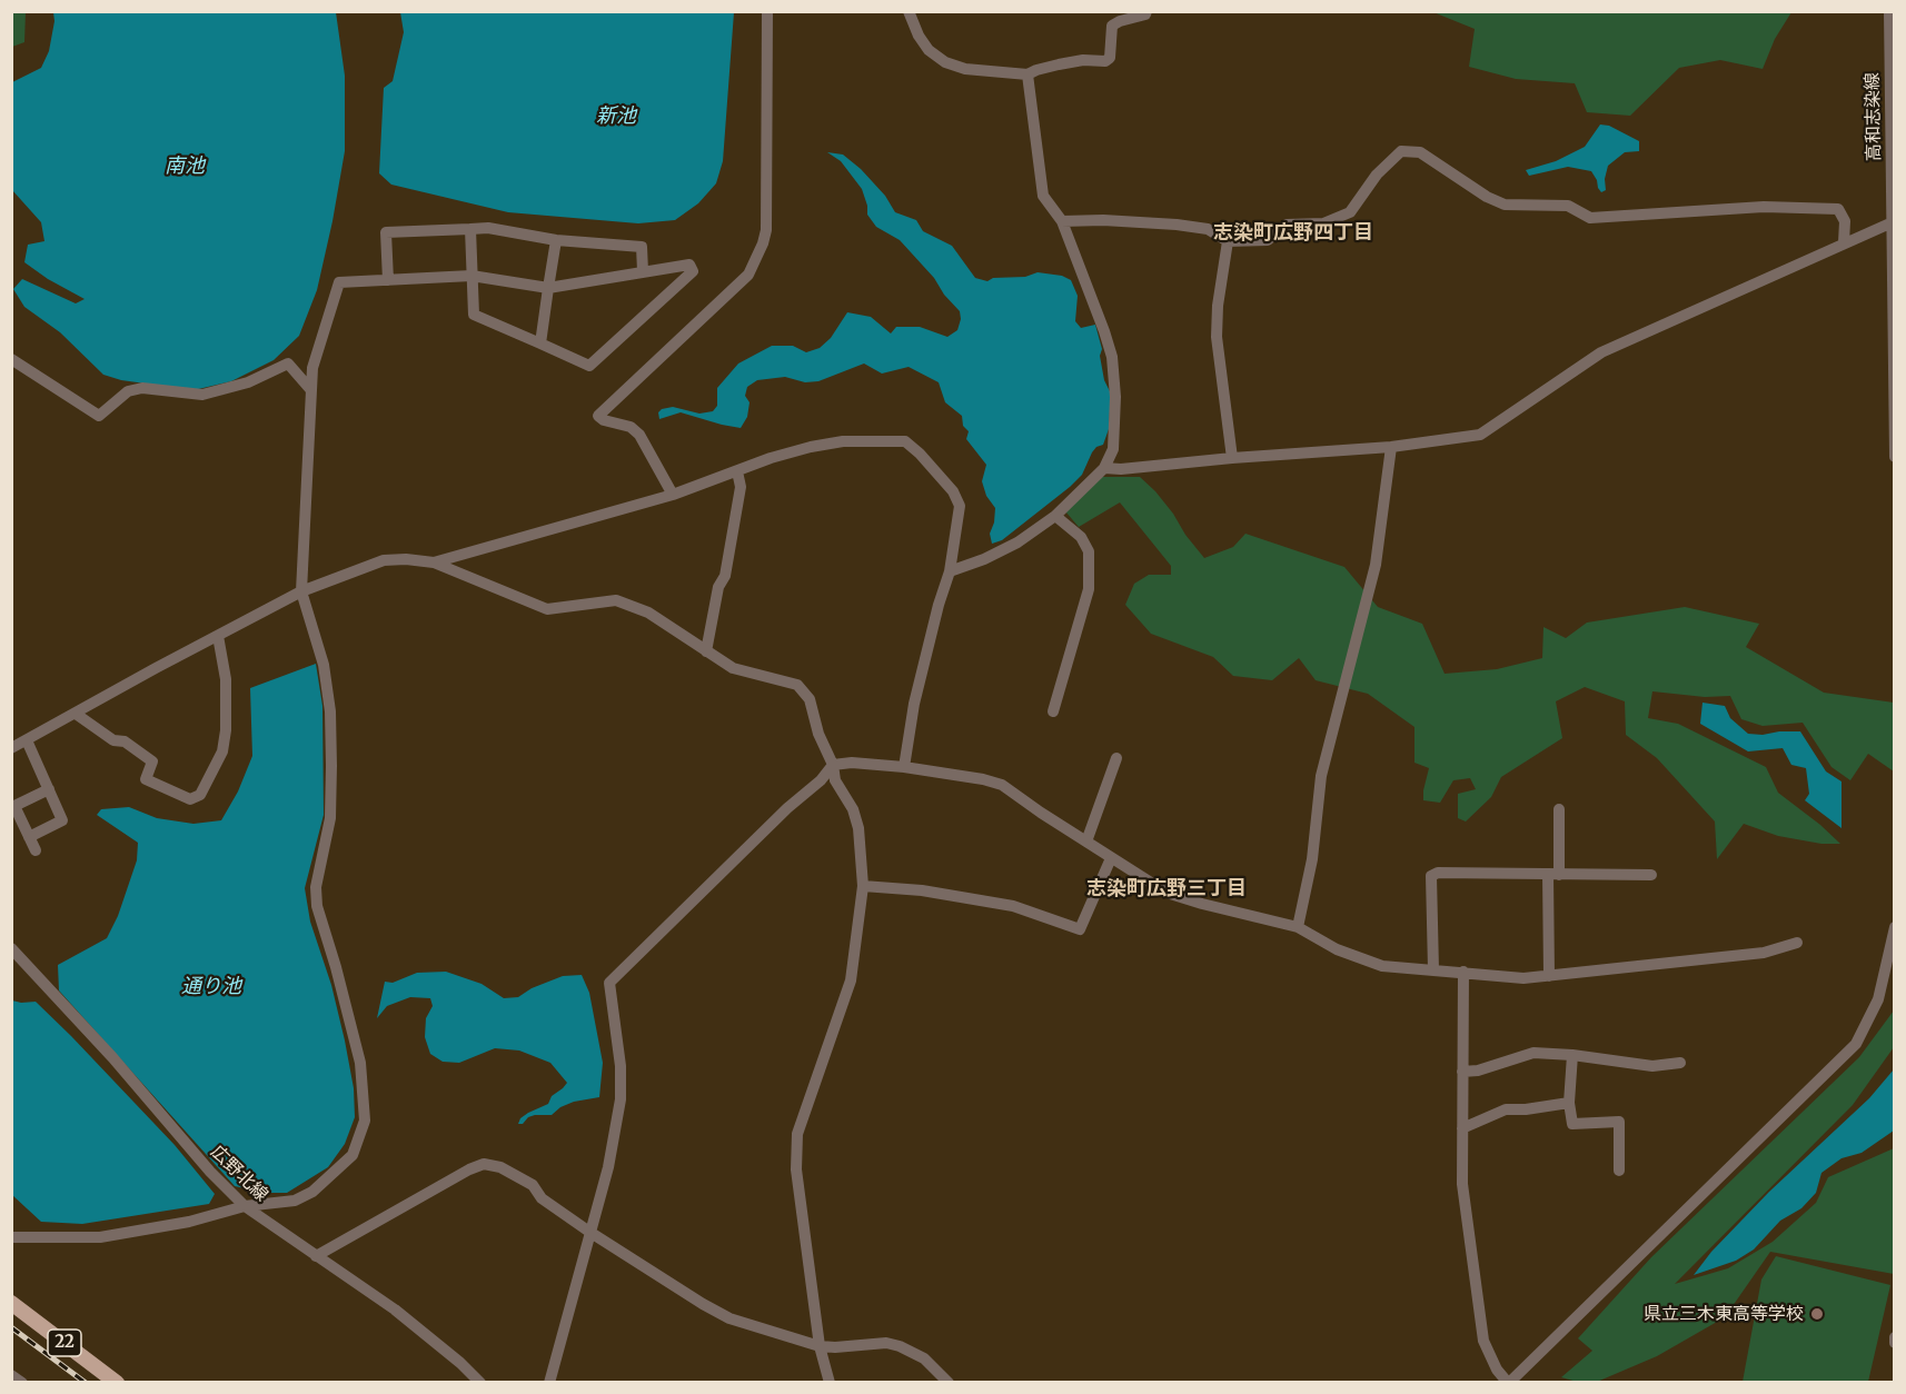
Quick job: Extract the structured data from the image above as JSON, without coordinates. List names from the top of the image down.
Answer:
{
  "streets": {
    "main road": ["22"],
    "street": ["高和志染線", "広野北線"]
  },
  "districts": ["志染町広野四丁目", "志染町広野三丁目"],
  "water": ["新池", "南池", "通り池"],
  "places": ["県立三木東高等学校"]
}
